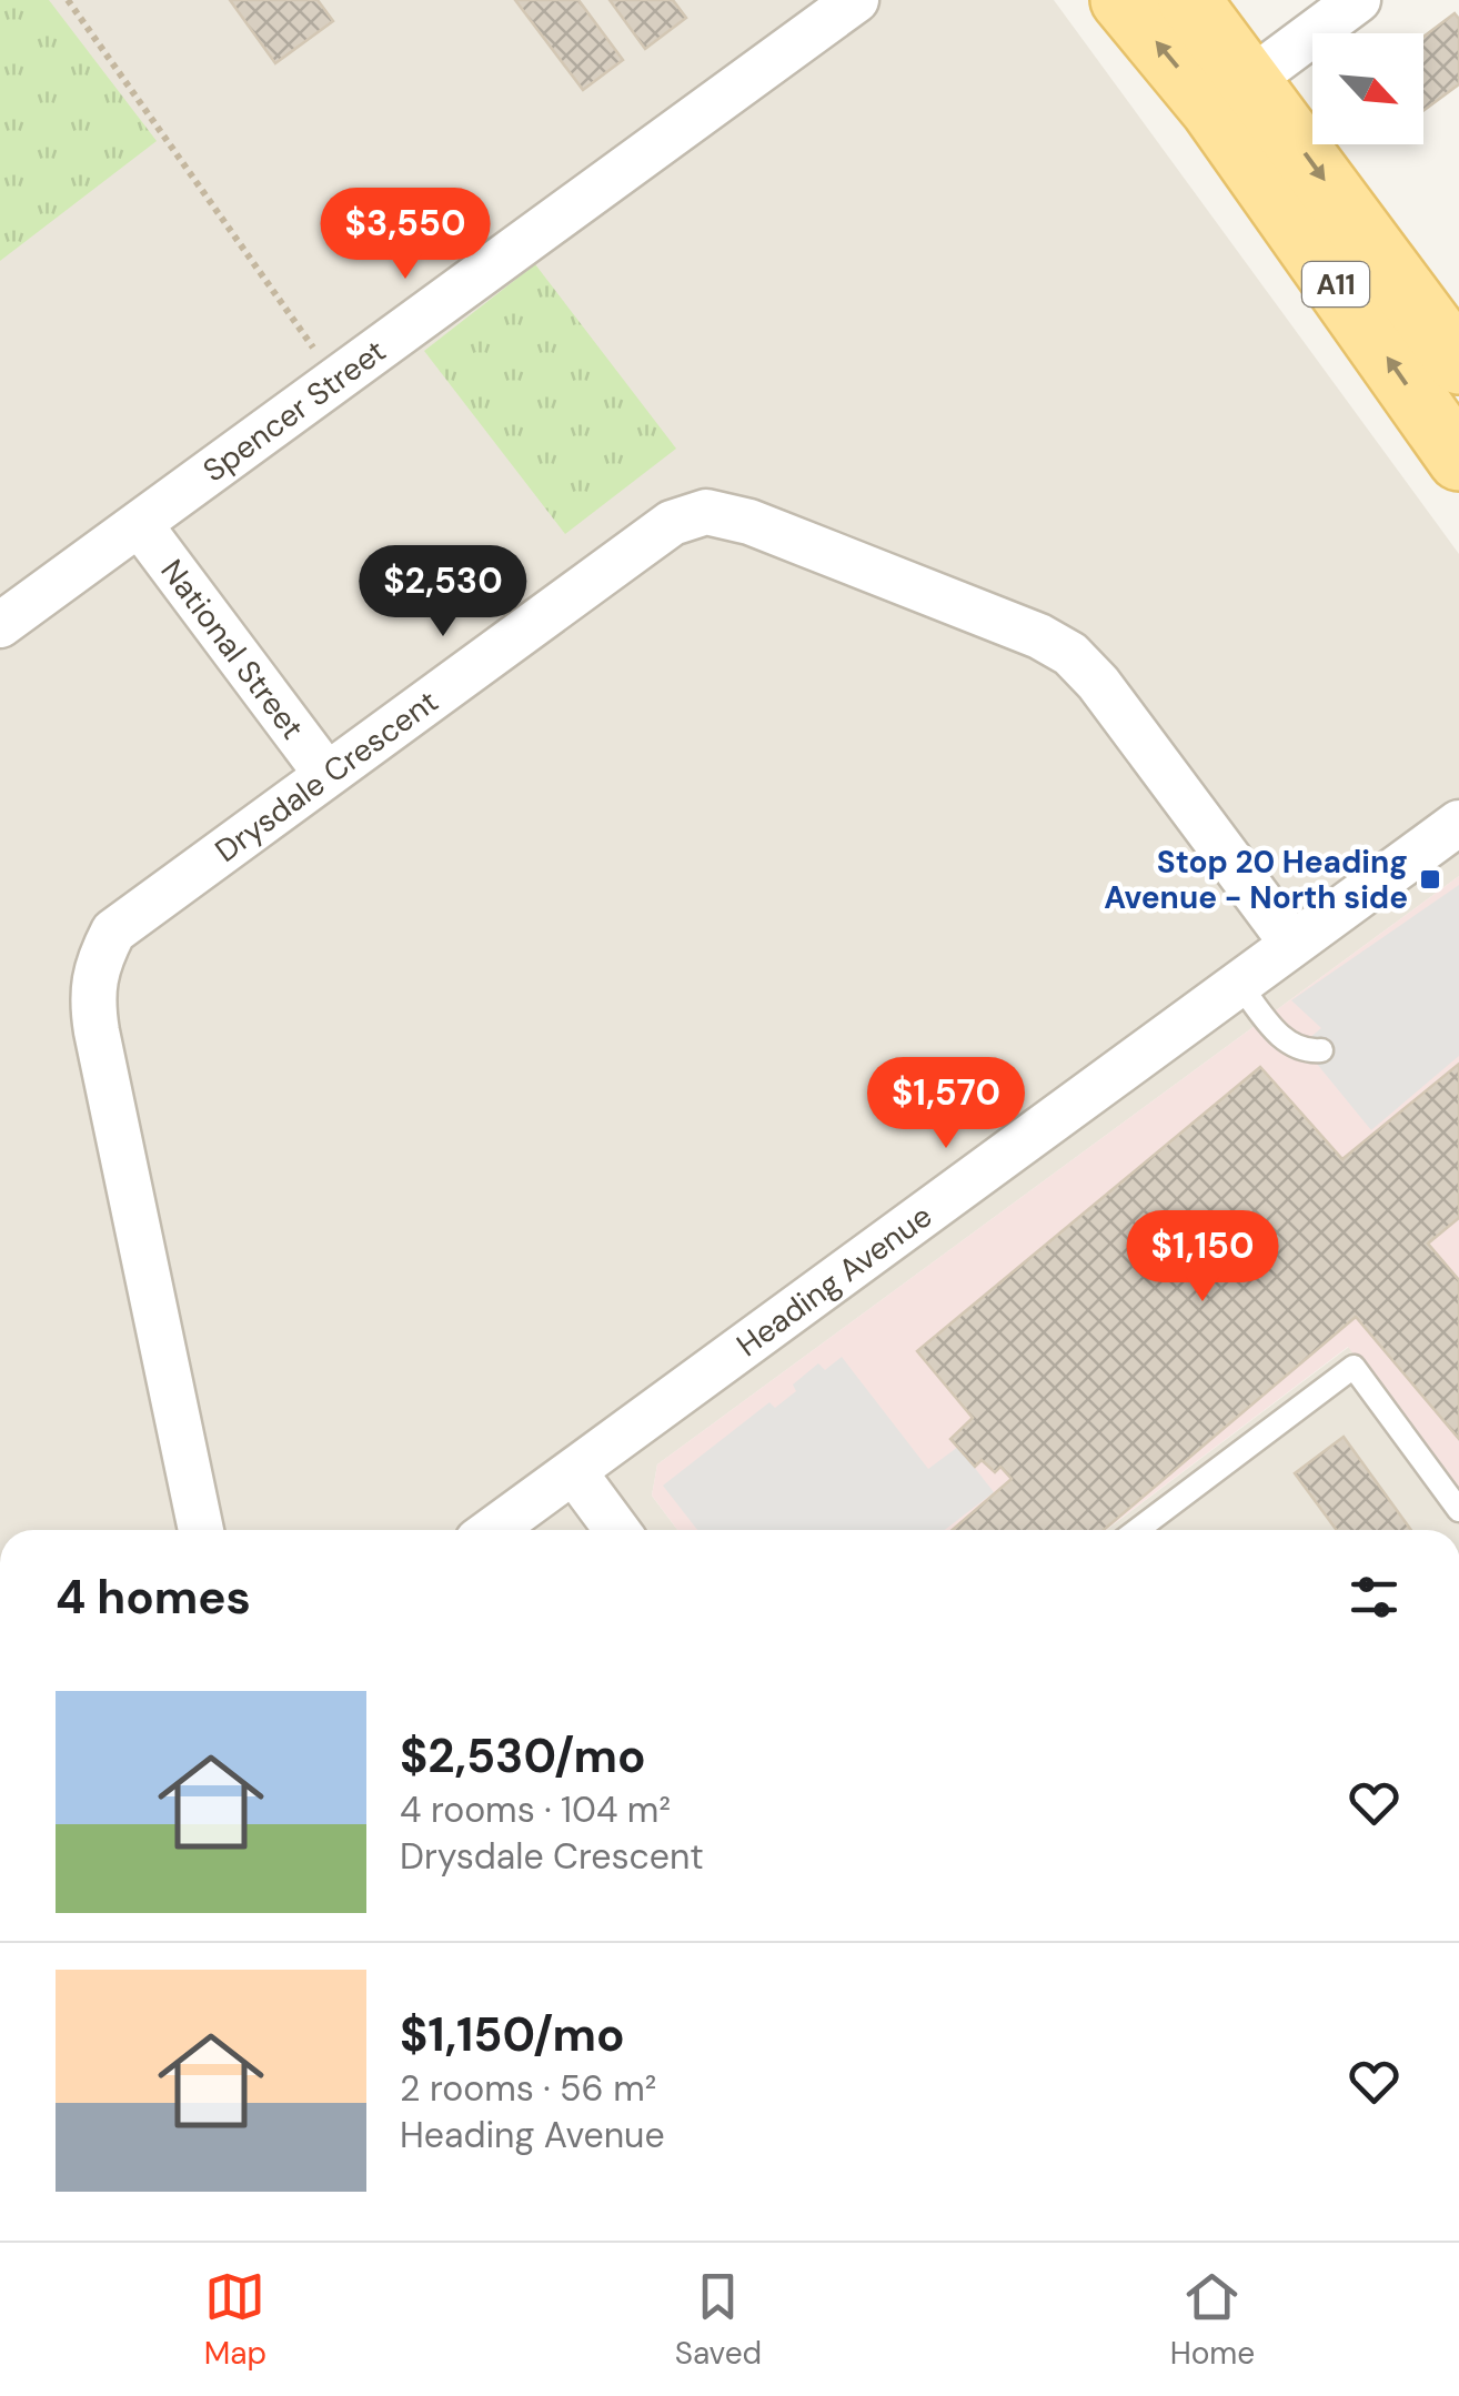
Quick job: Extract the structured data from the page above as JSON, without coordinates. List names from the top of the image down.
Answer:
{
  "streets": {
    "main road": ["A11"],
    "street": [
      "Spencer Street",
      "National Street",
      "Drysdale Crescent",
      "Heading Avenue"
    ]
  },
  "crossings": [
    ["Spencer Street", "National Street"],
    ["National Street", "Drysdale Crescent"],
    ["Drysdale Crescent", "Heading Avenue"]
  ],
  "places": {
    "transit": ["Stop 20 Heading Avenue - North side"]
  },
  "north": "bottom right",
  "page": {
    "price": [
      "$3,550",
      "$2,530",
      "$1,570",
      "$1,150"
    ],
    "heading": "4 homes",
    "list": [
      {
        "name": "$2,530/mo",
        "note": "4 rooms · 104 m² · Drysdale Crescent"
      },
      {
        "name": "$1,150/mo",
        "note": "2 rooms · 56 m² · Heading Avenue"
      }
    ],
    "tabs": ["Map", "Saved", "Home"]
  }
}
